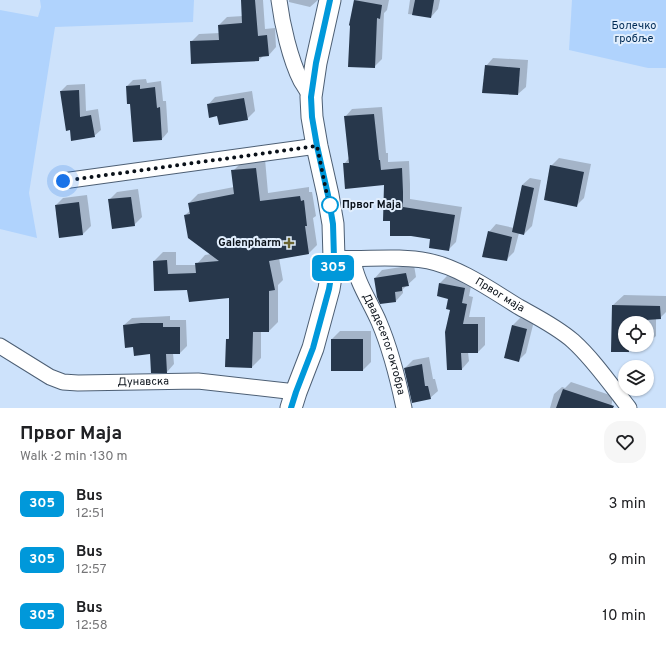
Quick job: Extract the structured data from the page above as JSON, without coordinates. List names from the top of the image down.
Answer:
{
  "streets": {
    "street": ["Првог маја", "Двадесетог октобра", "Дунавска"]
  },
  "crossings": [
    ["Првог маја", "Двадесетог октобра"]
  ],
  "parks": ["Болечко гробље"],
  "places": {
    "other": ["Првог Маја"],
    "health": ["Galenpharm"]
  },
  "lines": ["bus line 305"],
  "page": {
    "on_map": "305",
    "heading": ["Првог Маја", "Walk · 2 min · 130 m"],
    "list": [
      {
        "mark": "305",
        "name": "Bus",
        "note": "12:51",
        "value": "3 min"
      },
      {
        "mark": "305",
        "name": "Bus",
        "note": "12:57",
        "value": "9 min"
      },
      {
        "mark": "305",
        "name": "Bus",
        "note": "12:58",
        "value": "10 min"
      }
    ]
  }
}
